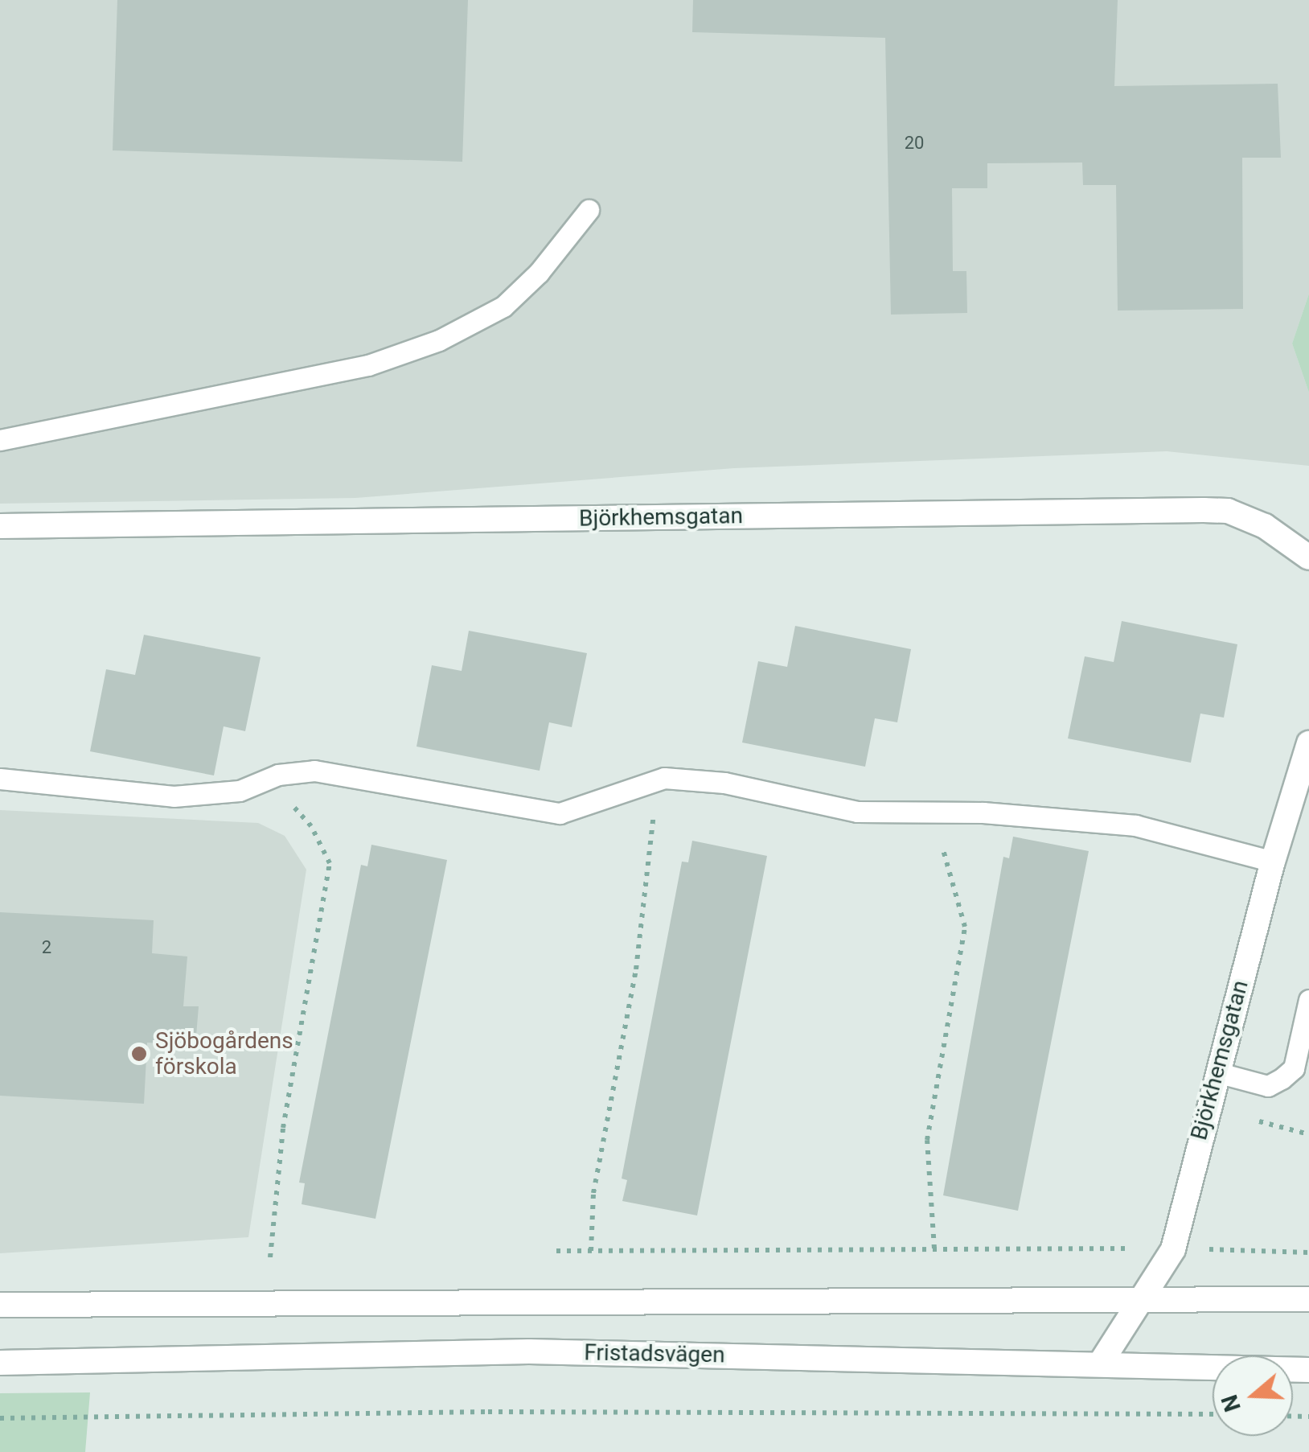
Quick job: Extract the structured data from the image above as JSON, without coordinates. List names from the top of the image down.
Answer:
{
  "streets": {
    "street": ["Björkhemsgatan", "Fristadsvägen"]
  },
  "crossings": [
    ["Björkhemsgatan", "Fristadsvägen"]
  ],
  "places": ["Sjöbogårdens förskola"],
  "house_numbers": ["20", "2"],
  "north": "left"
}
